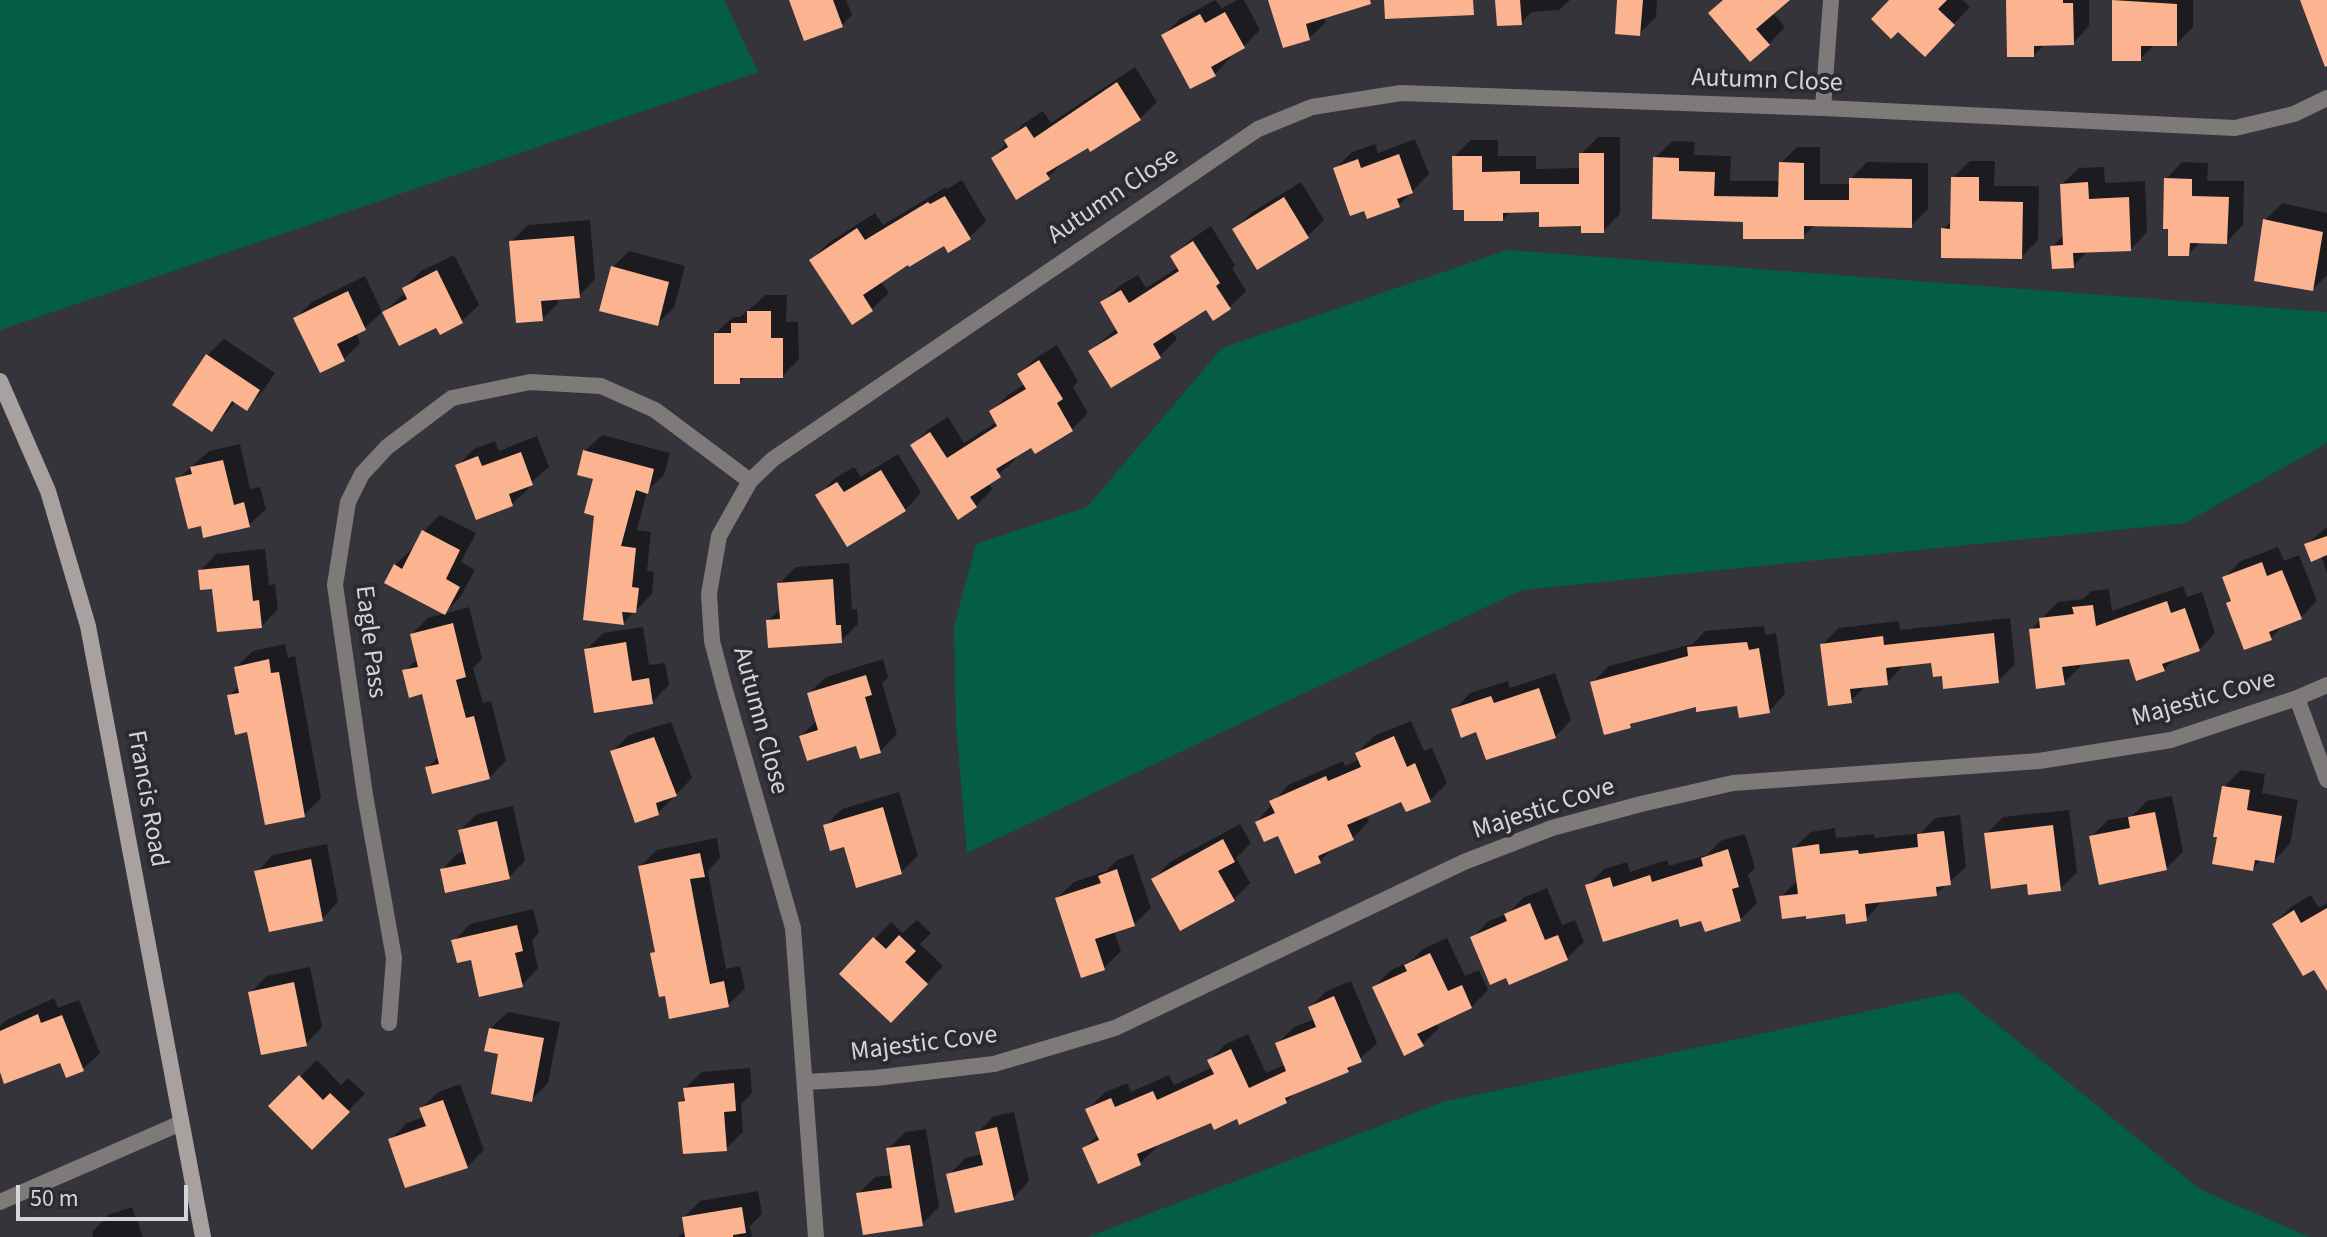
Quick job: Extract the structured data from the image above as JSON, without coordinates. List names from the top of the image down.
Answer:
{
  "streets": {
    "street": [
      "Autumn Close",
      "Eagle Pass",
      "Majestic Cove",
      "Francis Road"
    ]
  },
  "crossings": [
    ["Autumn Close", "Eagle Pass"],
    ["Autumn Close", "Majestic Cove"]
  ],
  "scale_bar": "50 m"
}
